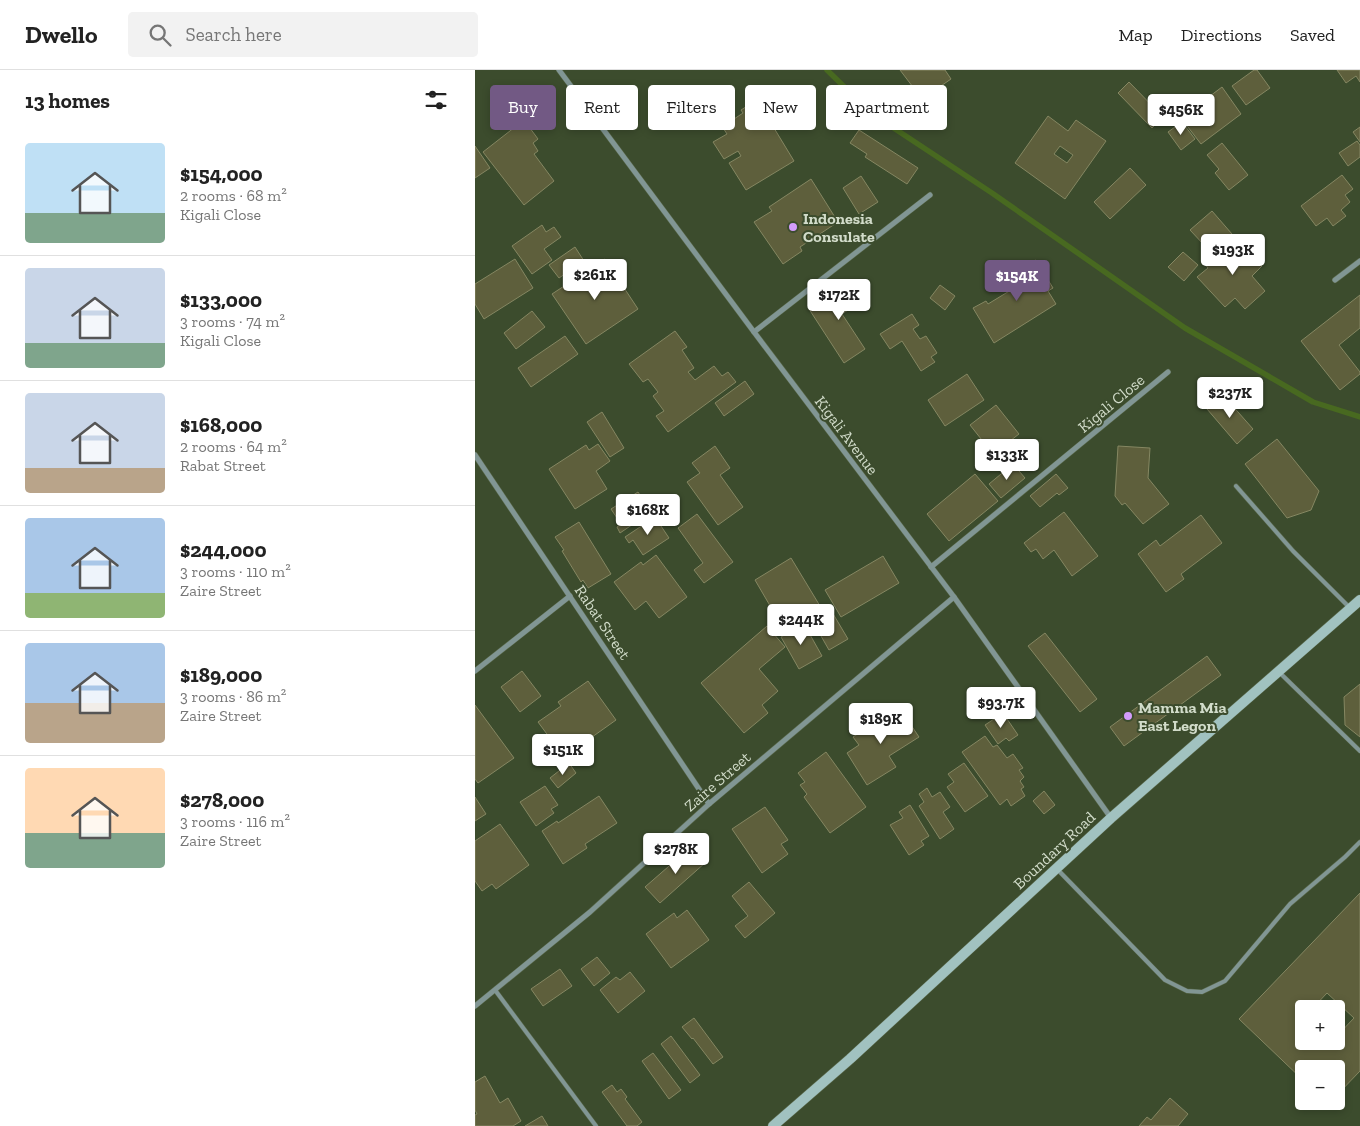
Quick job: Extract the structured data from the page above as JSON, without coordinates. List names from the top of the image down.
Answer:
{
  "streets": {
    "main road": ["Boundary Road"],
    "street": [
      "Kigali Close",
      "Kigali Avenue",
      "Rabat Street",
      "Zaire Street"
    ]
  },
  "crossings": [
    ["Kigali Close", "Kigali Avenue"],
    ["Kigali Avenue", "Zaire Street"],
    ["Kigali Avenue", "Boundary Road"],
    ["Rabat Street", "Zaire Street"]
  ],
  "places": ["Indonesia Consulate", "Mamma Mia East Legon"],
  "page": {
    "header": "Dwello",
    "search": "Search here",
    "nav": ["Map", "Directions", "Saved"],
    "heading": "13 homes",
    "chip": [
      "Buy",
      "Rent",
      "Filters",
      "New",
      "Apartment"
    ],
    "price": [
      "$456K",
      "$193K",
      "$261K",
      "$154K",
      "$172K",
      "$237K",
      "$133K",
      "$168K",
      "$244K",
      "$93.7K",
      "$189K",
      "$151K",
      "$278K"
    ],
    "list": [
      {
        "name": "$154,000",
        "note": "2 rooms · 68 m² · Kigali Close"
      },
      {
        "name": "$133,000",
        "note": "3 rooms · 74 m² · Kigali Close"
      },
      {
        "name": "$168,000",
        "note": "2 rooms · 64 m² · Rabat Street"
      },
      {
        "name": "$244,000",
        "note": "3 rooms · 110 m² · Zaire Street"
      },
      {
        "name": "$189,000",
        "note": "3 rooms · 86 m² · Zaire Street"
      },
      {
        "name": "$278,000",
        "note": "3 rooms · 116 m² · Zaire Street"
      }
    ],
    "map_buttons": ["+", "−"]
  }
}
